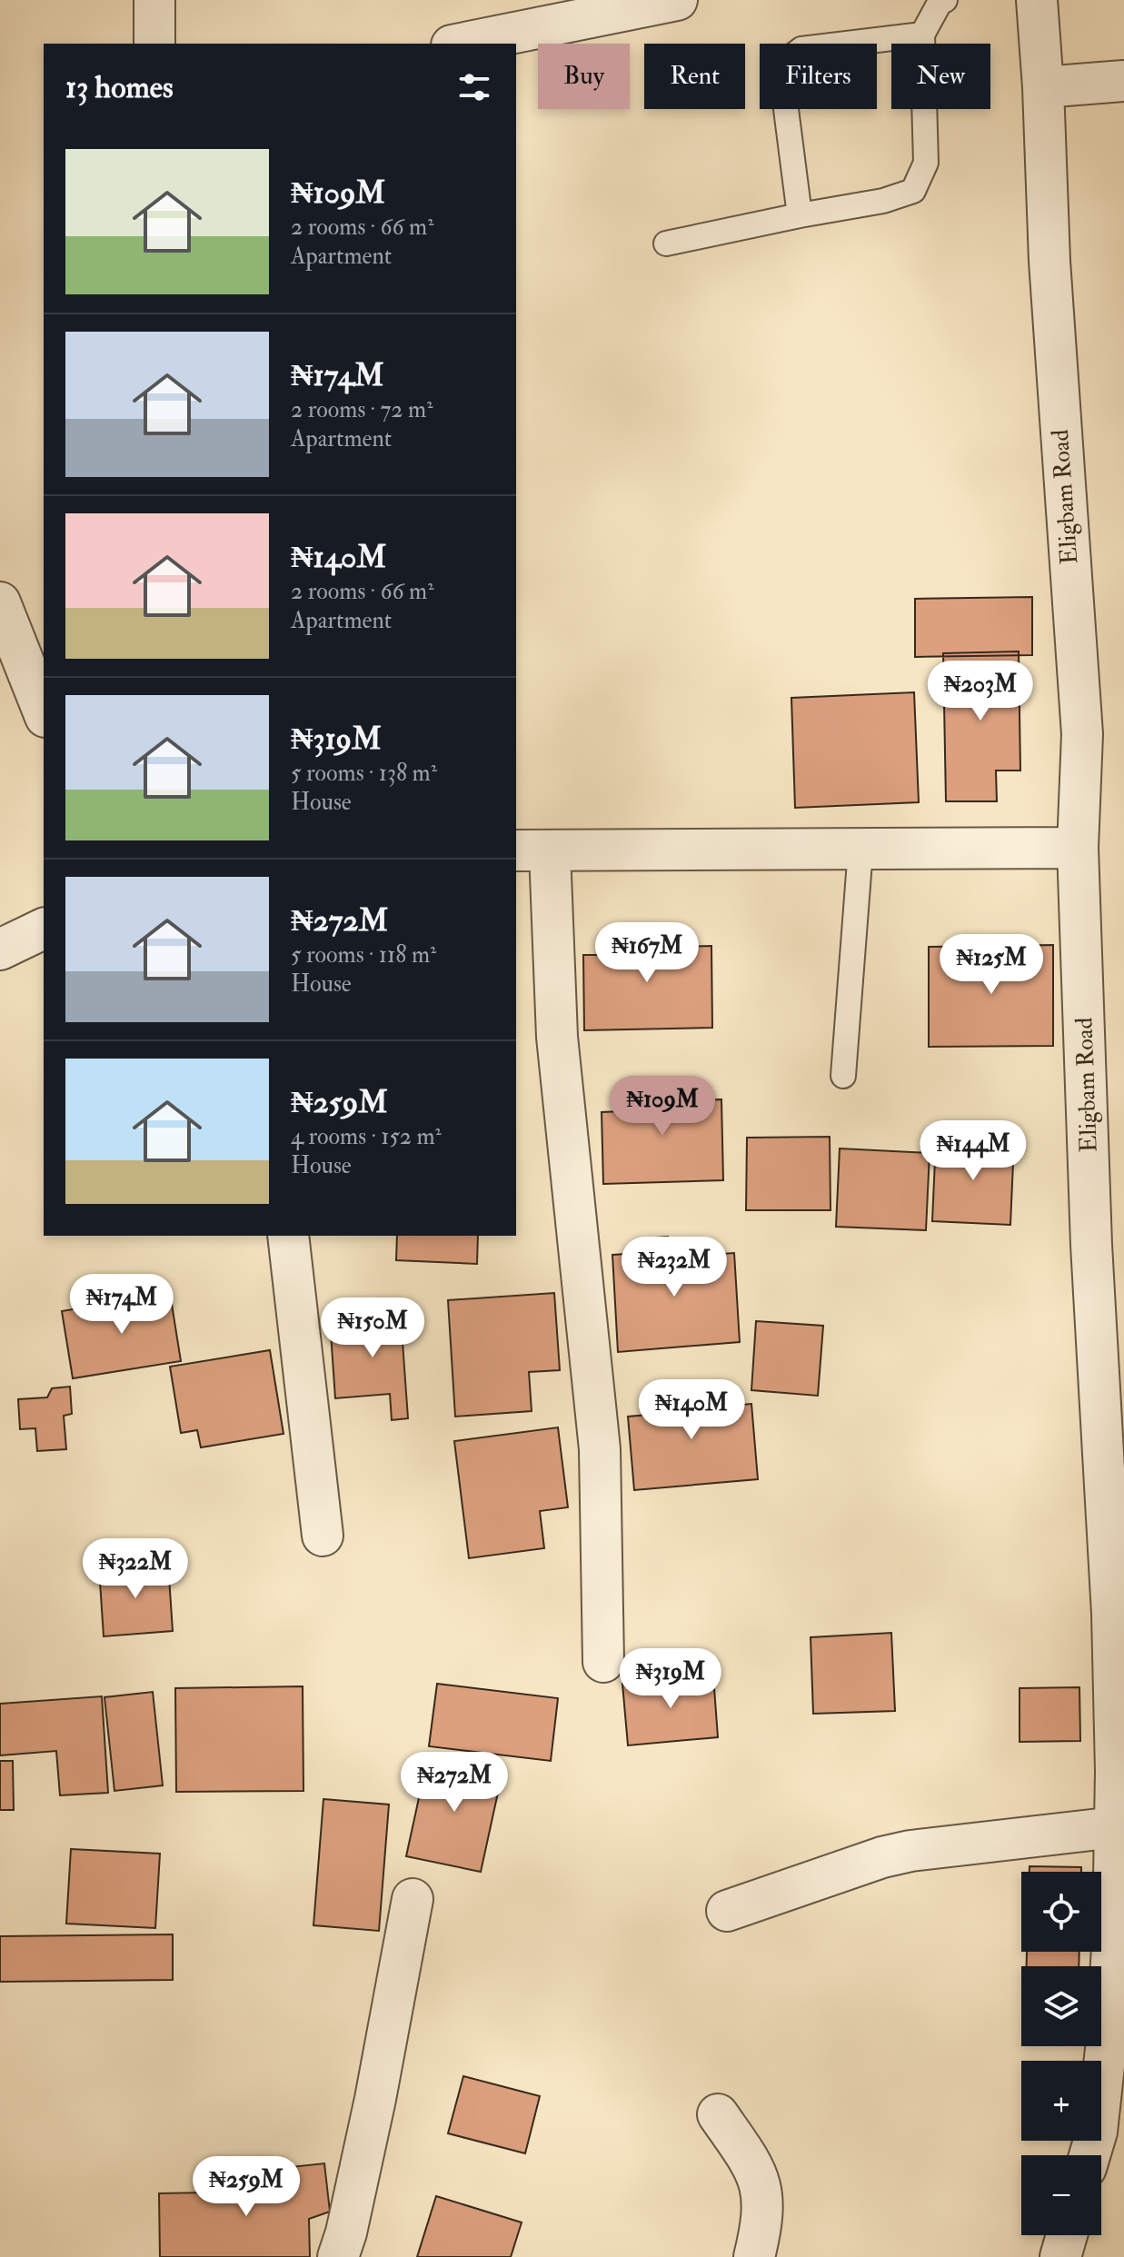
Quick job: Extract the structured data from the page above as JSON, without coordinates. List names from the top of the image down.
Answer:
{
  "streets": {
    "street": ["Eligbam Road"]
  },
  "page": {
    "chip": [
      "Buy",
      "Rent",
      "Filters",
      "New"
    ],
    "heading": "13 homes",
    "list": [
      {
        "name": "₦109M",
        "note": "2 rooms · 66 m² · Apartment"
      },
      {
        "name": "₦174M",
        "note": "2 rooms · 72 m² · Apartment"
      },
      {
        "name": "₦140M",
        "note": "2 rooms · 66 m² · Apartment"
      },
      {
        "name": "₦319M",
        "note": "5 rooms · 138 m² · House"
      },
      {
        "name": "₦272M",
        "note": "5 rooms · 118 m² · House"
      },
      {
        "name": "₦259M",
        "note": "4 rooms · 152 m² · House"
      }
    ],
    "price": [
      "₦203M",
      "₦167M",
      "₦125M",
      "₦109M",
      "₦144M",
      "₦232M",
      "₦174M",
      "₦150M",
      "₦140M",
      "₦322M",
      "₦319M",
      "₦272M",
      "₦259M"
    ],
    "map_buttons": ["+", "−"]
  }
}
